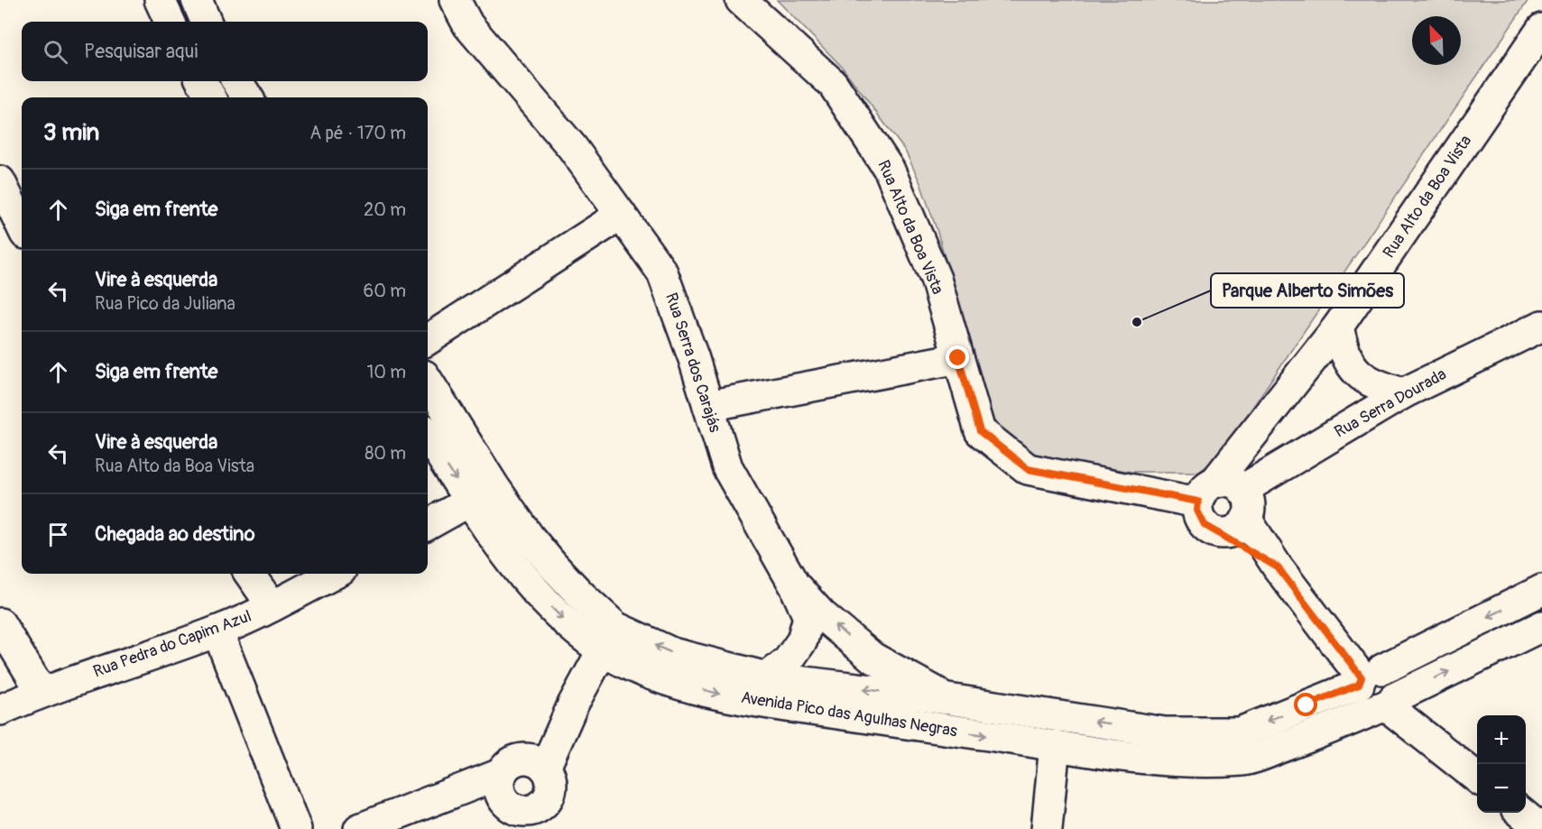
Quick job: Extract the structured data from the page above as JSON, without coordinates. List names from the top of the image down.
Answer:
{
  "streets": {
    "street": [
      "Rua Alto da Boa Vista",
      "Rua Serra dos Carajás",
      "Rua Serra Dourada",
      "Rua Pedra do Capim Azul",
      "Avenida Pico das Agulhas Negras"
    ]
  },
  "crossings": [
    ["Rua Alto da Boa Vista", "Rua Serra Dourada"],
    ["Rua Serra dos Carajás", "Avenida Pico das Agulhas Negras"]
  ],
  "places": ["Parque Alberto Simões"],
  "north": "top left",
  "page": {
    "search": "Pesquisar aqui",
    "heading": ["3 min", "A pé · 170 m"],
    "list": [
      ["Siga em frente", "20 m"],
      ["Vire à esquerda", "Rua Pico da Juliana", "60 m"],
      ["Siga em frente", "10 m"],
      ["Vire à esquerda", "Rua Alto da Boa Vista", "80 m"],
      "Chegada ao destino"
    ],
    "map_buttons": ["+", "−"]
  }
}
